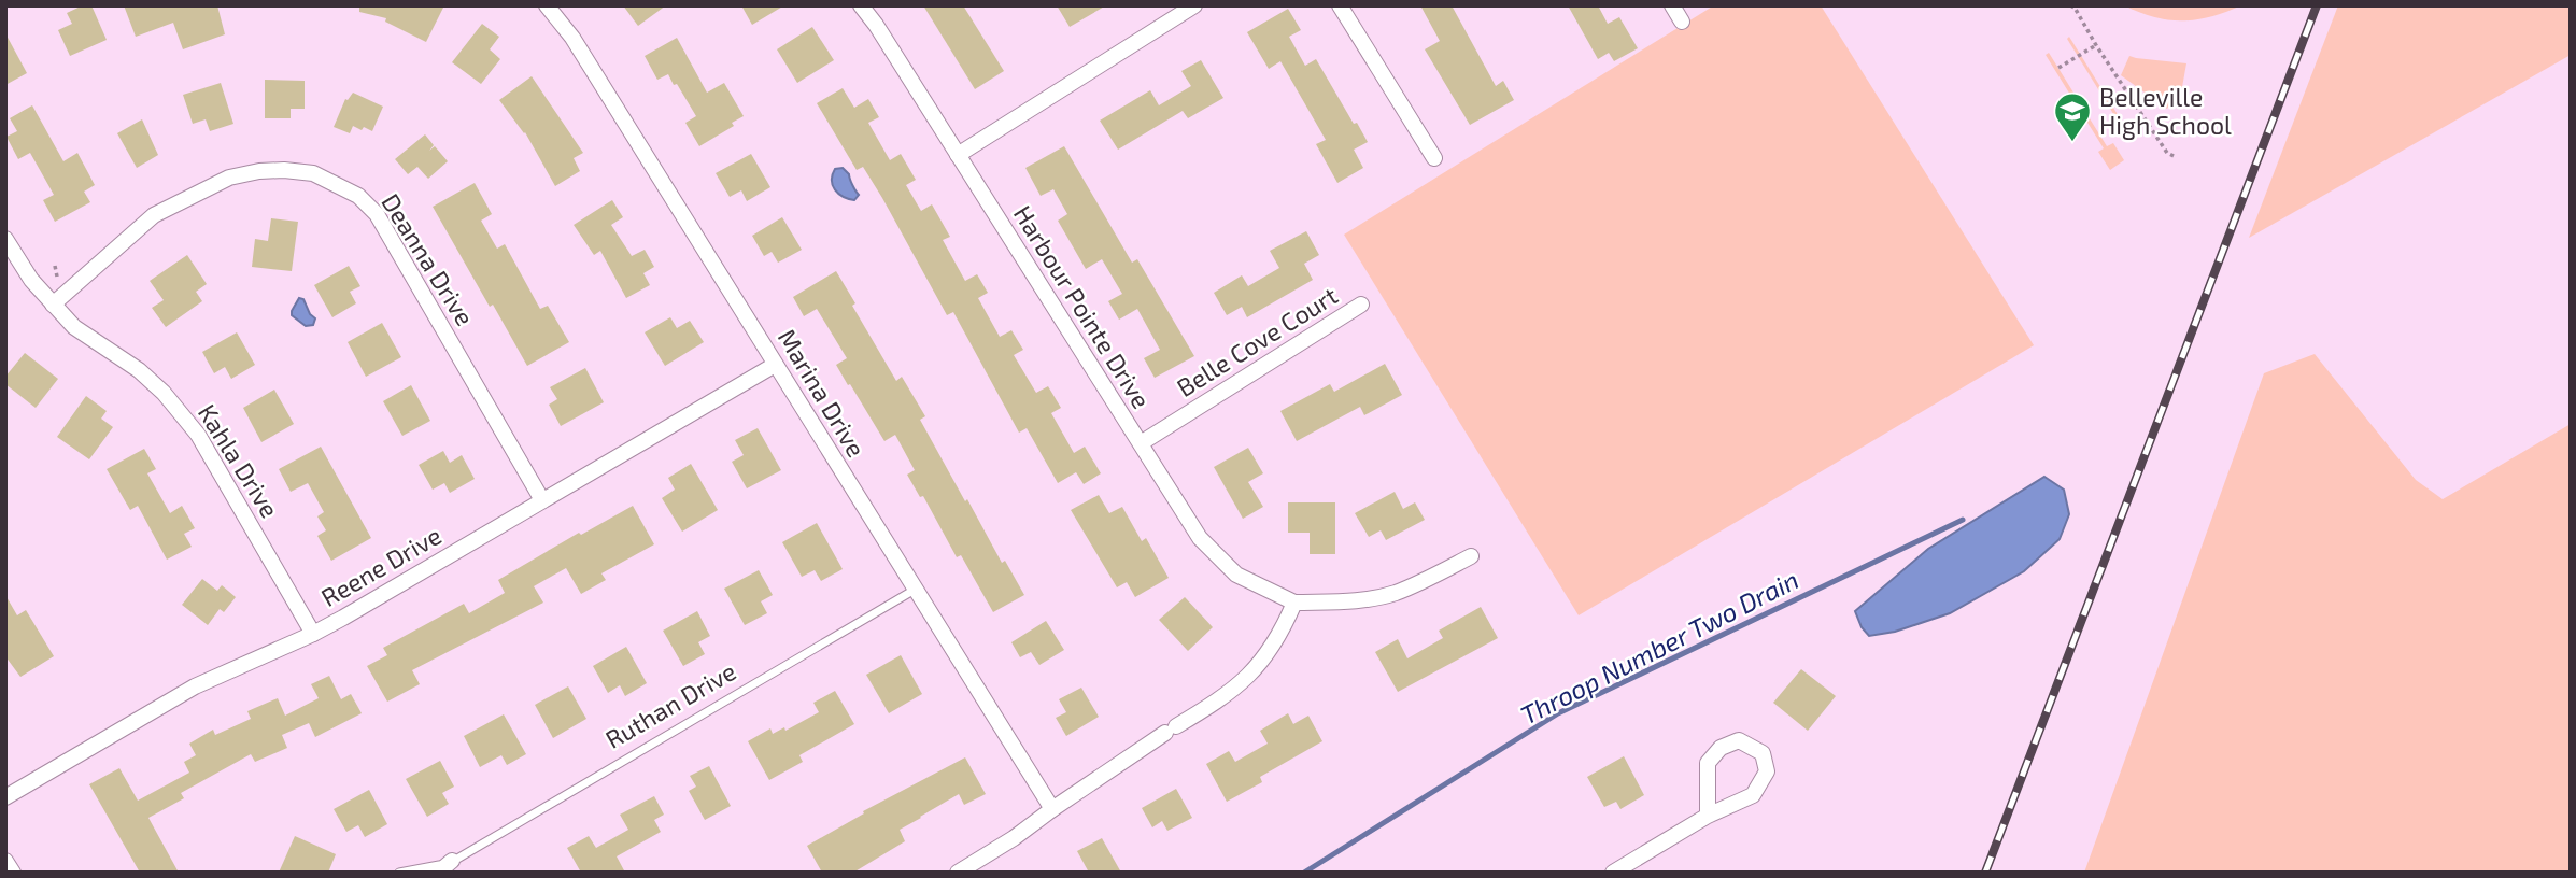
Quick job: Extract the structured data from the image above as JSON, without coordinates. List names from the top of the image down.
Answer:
{
  "streets": {
    "street": [
      "Deanna Drive",
      "Harbour Pointe Drive",
      "Belle Cove Court",
      "Marina Drive",
      "Kahla Drive",
      "Reene Drive",
      "Ruthan Drive"
    ]
  },
  "crossings": [
    ["Deanna Drive", "Kahla Drive"],
    ["Deanna Drive", "Reene Drive"],
    ["Harbour Pointe Drive", "Belle Cove Court"],
    ["Marina Drive", "Reene Drive"],
    ["Marina Drive", "Ruthan Drive"],
    ["Kahla Drive", "Reene Drive"]
  ],
  "water": ["Throop Number Two Drain"],
  "places": {
    "school or university": ["Belleville High School"]
  }
}
